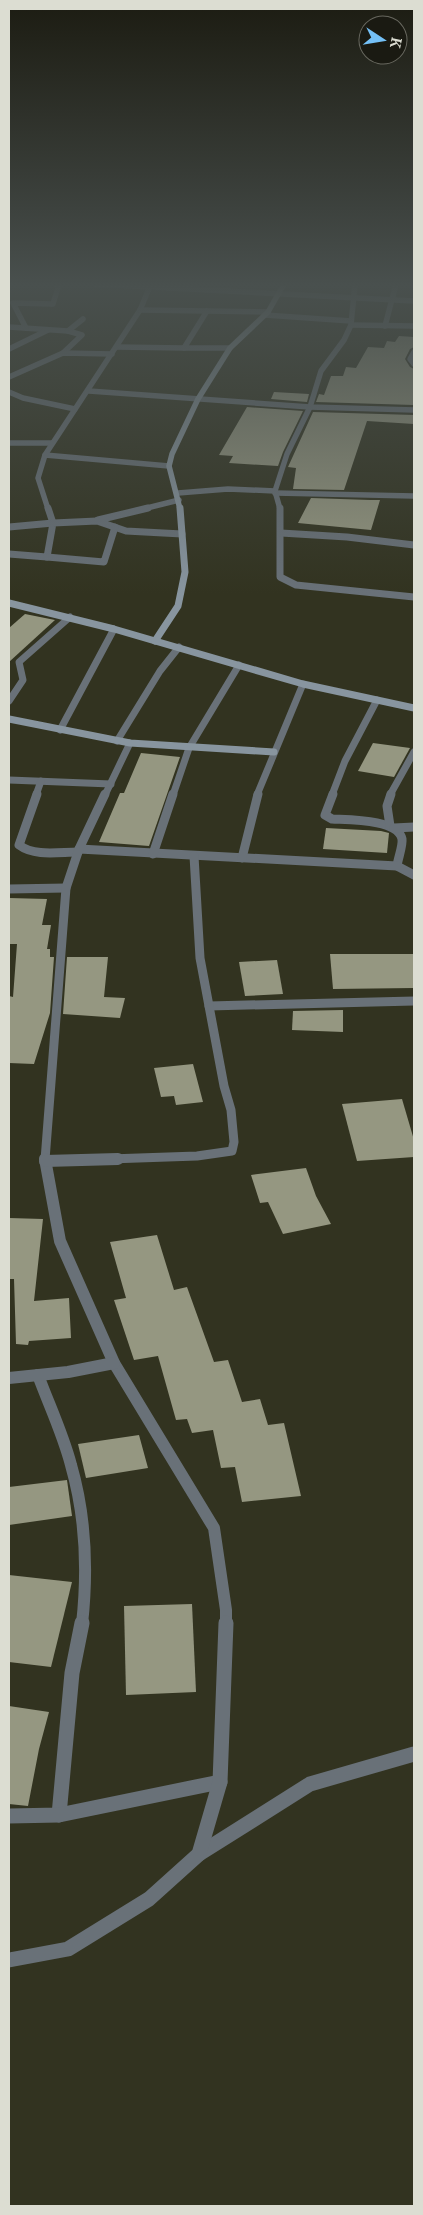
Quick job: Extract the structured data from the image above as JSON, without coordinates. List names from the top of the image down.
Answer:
{
  "north": "right"
}
